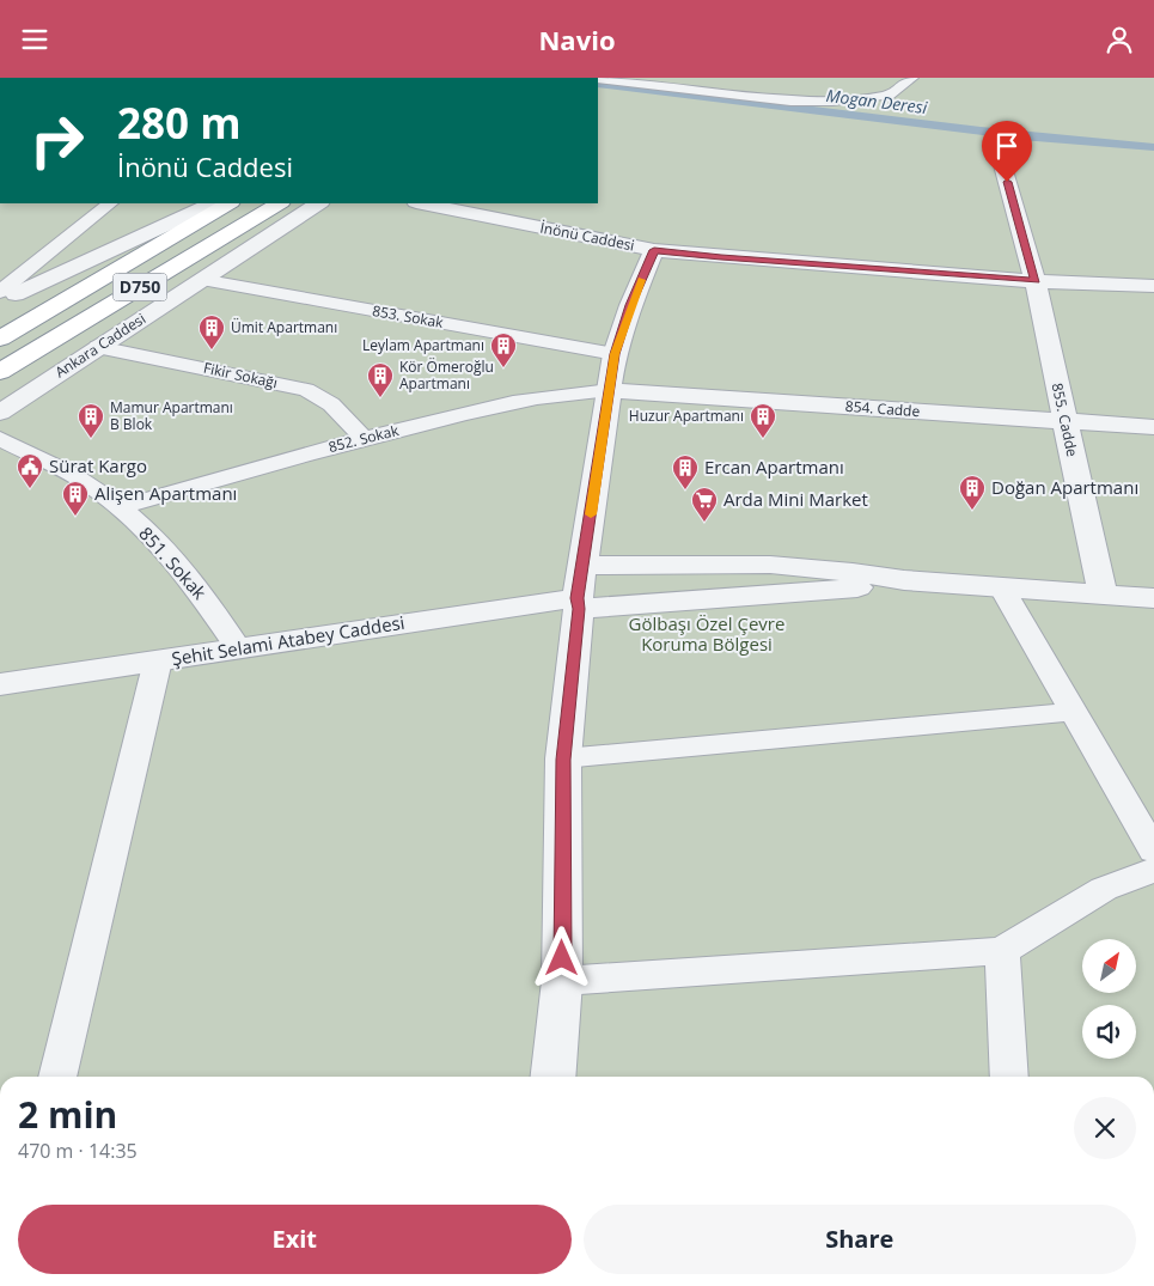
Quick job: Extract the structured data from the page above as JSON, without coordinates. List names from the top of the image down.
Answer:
{
  "streets": {
    "highway": ["D750"],
    "street": [
      "İnönü Caddesi",
      "853. Sokak",
      "Ankara Caddesi",
      "Fikir Sokağı",
      "854. Cadde",
      "855. Cadde",
      "852. Sokak",
      "851. Sokak",
      "Şehit Selami Atabey Caddesi"
    ]
  },
  "crossings": [
    ["İnönü Caddesi", "855. Cadde"],
    ["853. Sokak", "Ankara Caddesi"],
    ["Ankara Caddesi", "Fikir Sokağı"],
    ["Fikir Sokağı", "852. Sokak"],
    ["854. Cadde", "855. Cadde"],
    ["854. Cadde", "852. Sokak"],
    ["855. Cadde", "Şehit Selami Atabey Caddesi"],
    ["852. Sokak", "851. Sokak"],
    ["851. Sokak", "Şehit Selami Atabey Caddesi"]
  ],
  "water": ["Mogan Deresi"],
  "parks": ["Gölbaşı Özel Çevre Koruma Bölgesi"],
  "places": {
    "building": [
      "Ümit Apartmanı",
      "Leylam Apartmanı",
      "Kör Ömeroğlu Apartmanı",
      "Mamur Apartmanı B Blok",
      "Huzur Apartmanı",
      "Ercan Apartmanı",
      "Doğan Apartmanı",
      "Alişen Apartmanı"
    ],
    "public building": ["Sürat Kargo"],
    "supermarket": ["Arda Mini Market"]
  },
  "north": "top right",
  "page": {
    "header": "Navio",
    "turn": ["280 m", "İnönü Caddesi"],
    "heading": ["2 min", "470 m · 14:35"],
    "buttons": ["Exit", "Share"]
  }
}
